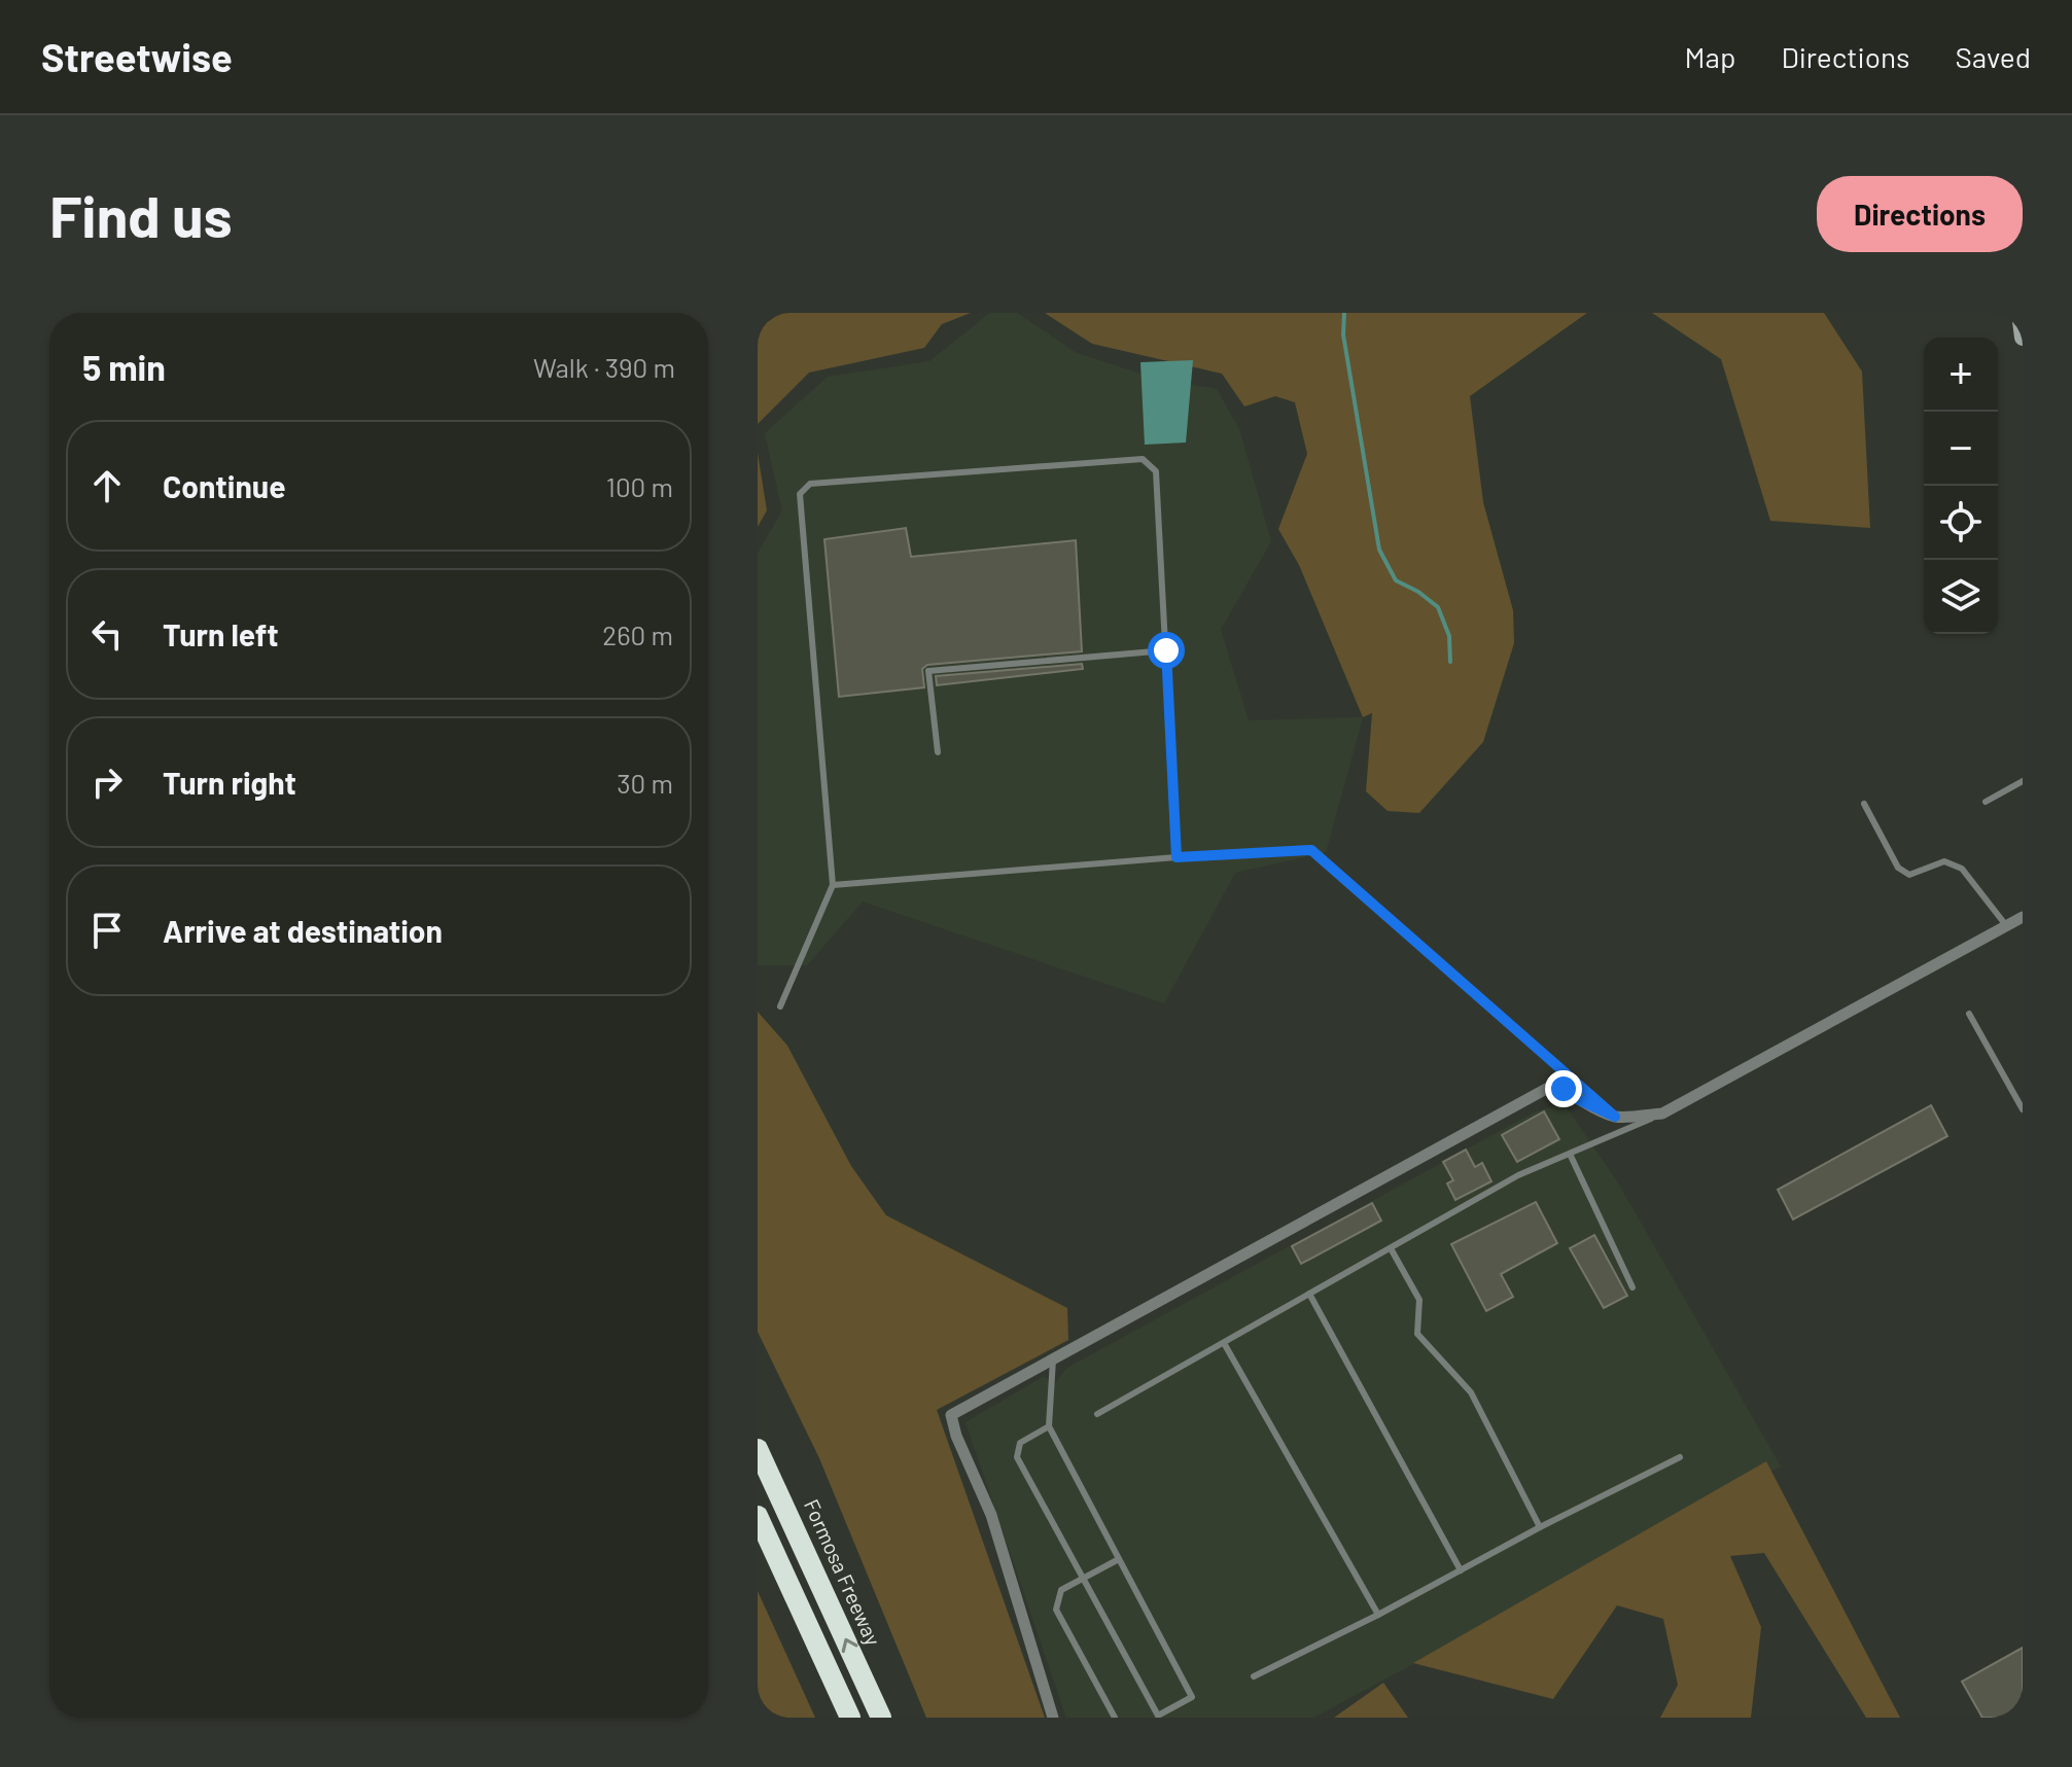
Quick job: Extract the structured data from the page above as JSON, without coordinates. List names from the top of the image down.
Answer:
{
  "streets": {
    "highway": ["Formosa Freeway"]
  },
  "page": {
    "header": "Streetwise",
    "nav": ["Map", "Directions", "Saved"],
    "buttons": "Directions",
    "title": "Find us",
    "heading": ["5 min", "Walk · 390 m"],
    "map_buttons": ["+", "−"],
    "list": [
      ["Continue", "100 m"],
      ["Turn left", "260 m"],
      ["Turn right", "30 m"],
      "Arrive at destination"
    ]
  }
}
